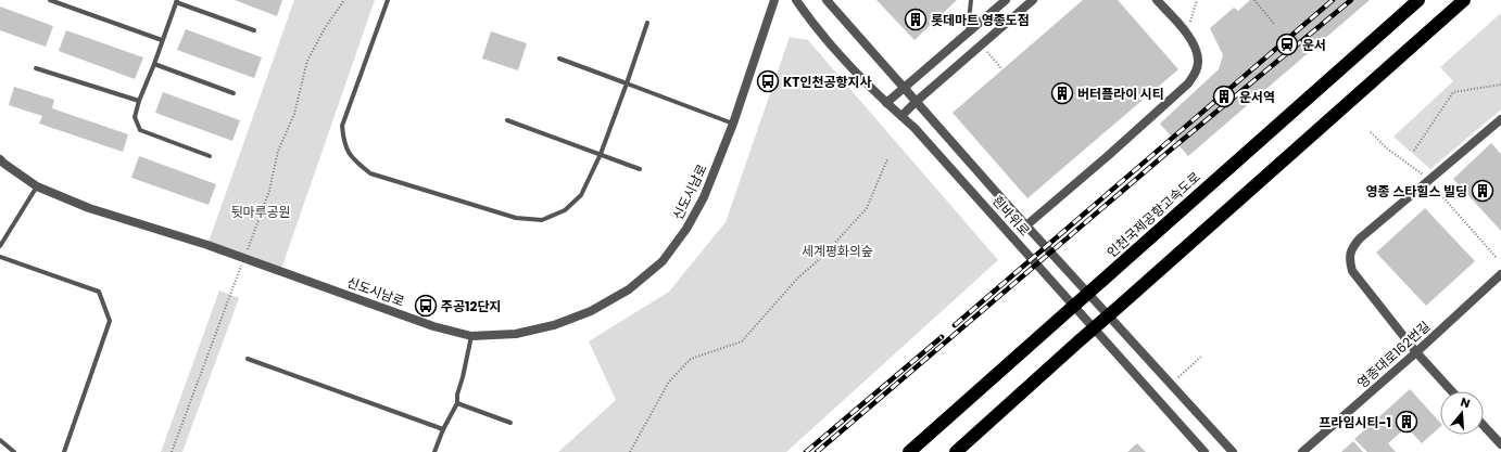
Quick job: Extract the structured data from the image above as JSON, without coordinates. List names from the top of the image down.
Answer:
{
  "streets": {
    "highway": ["인천국제공항고속도로"],
    "street": ["신도시남로", "흰바위로", "영종대로162번길"]
  },
  "parks": ["뒷마루공원", "세계평화의숲"],
  "places": {
    "building": [
      "롯데마트 영종도점",
      "버터플라이 시티",
      "운서역",
      "영종 스타힐스 빌딩",
      "프라임시티-1"
    ],
    "station": ["운서"],
    "bus stop": ["KT인천공항지사", "주공12단지"]
  },
  "north": "top"
}
